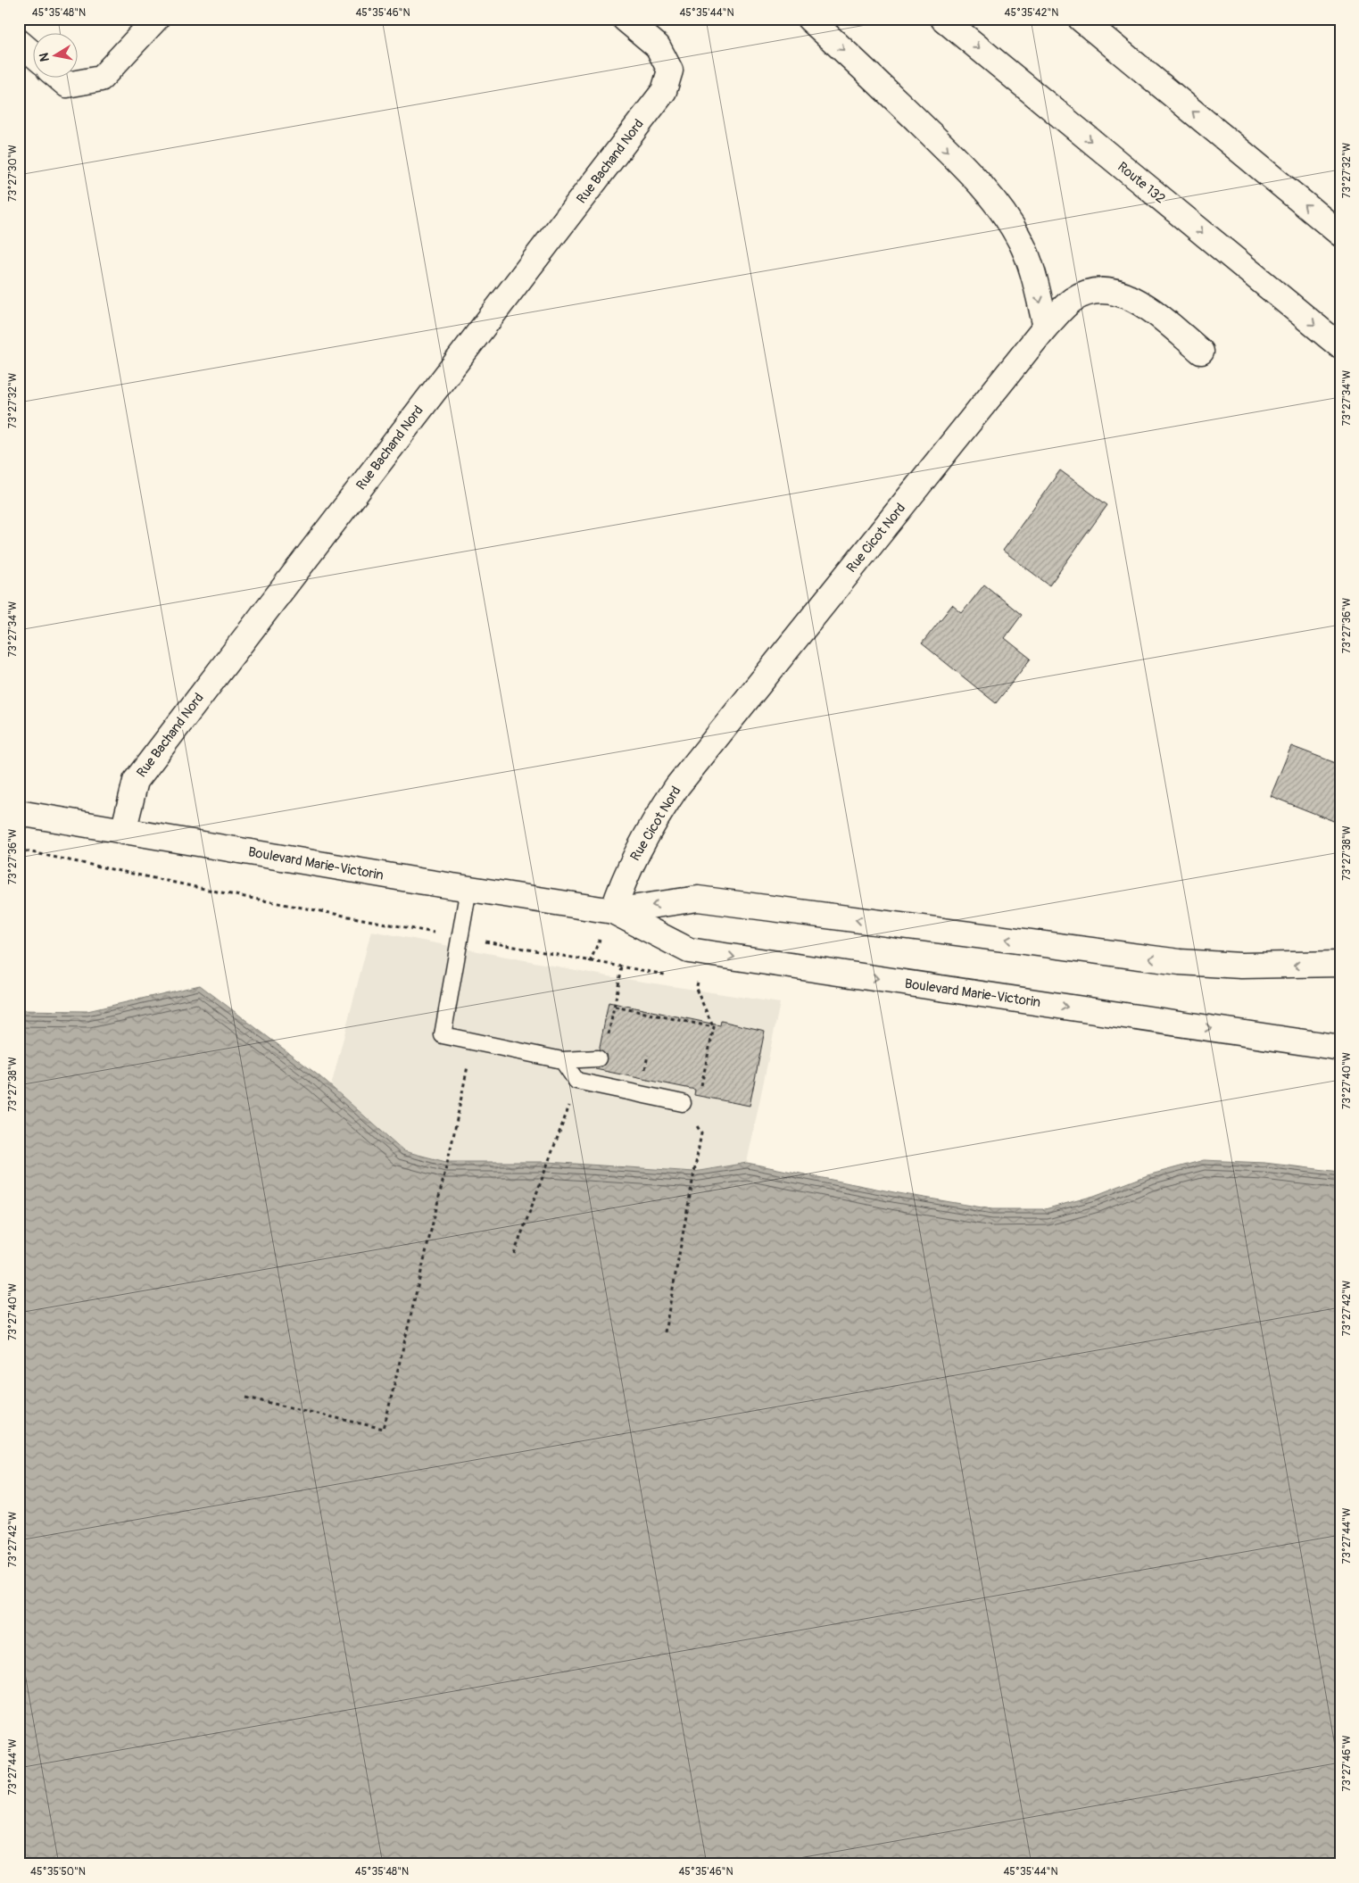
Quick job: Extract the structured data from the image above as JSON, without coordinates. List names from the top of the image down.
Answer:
{
  "streets": {
    "main road": [
      "Rue Bachand Nord",
      "Route 132",
      "Rue Cicot Nord",
      "Boulevard Marie-Victorin"
    ]
  },
  "crossings": [
    ["Rue Bachand Nord", "Boulevard Marie-Victorin"],
    ["Rue Cicot Nord", "Boulevard Marie-Victorin"]
  ],
  "north": "left",
  "coordinates": [
    "45°35'48\"N",
    "45°35'46\"N",
    "45°35'44\"N",
    "45°35'42\"N",
    "73°27'32\"W",
    "73°27'30\"W",
    "73°27'34\"W",
    "73°27'36\"W",
    "73°27'38\"W",
    "73°27'40\"W",
    "73°27'42\"W",
    "73°27'44\"W",
    "73°27'46\"W",
    "45°35'50\"N"
  ]
}
